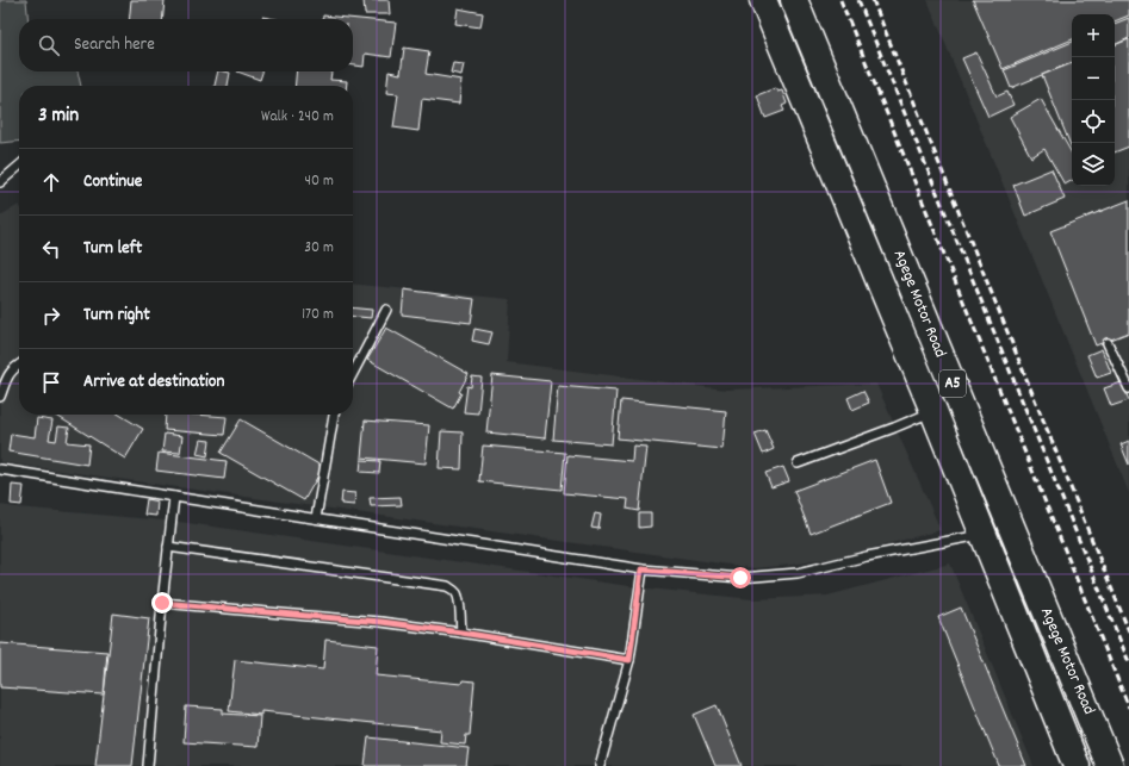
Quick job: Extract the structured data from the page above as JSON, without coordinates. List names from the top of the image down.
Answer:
{
  "streets": {
    "highway": ["Agege Motor Road", "A5"]
  },
  "page": {
    "map_buttons": ["+", "−"],
    "search": "Search here",
    "heading": ["3 min", "Walk · 240 m"],
    "list": [
      ["Continue", "40 m"],
      ["Turn left", "30 m"],
      ["Turn right", "170 m"],
      "Arrive at destination"
    ]
  }
}
